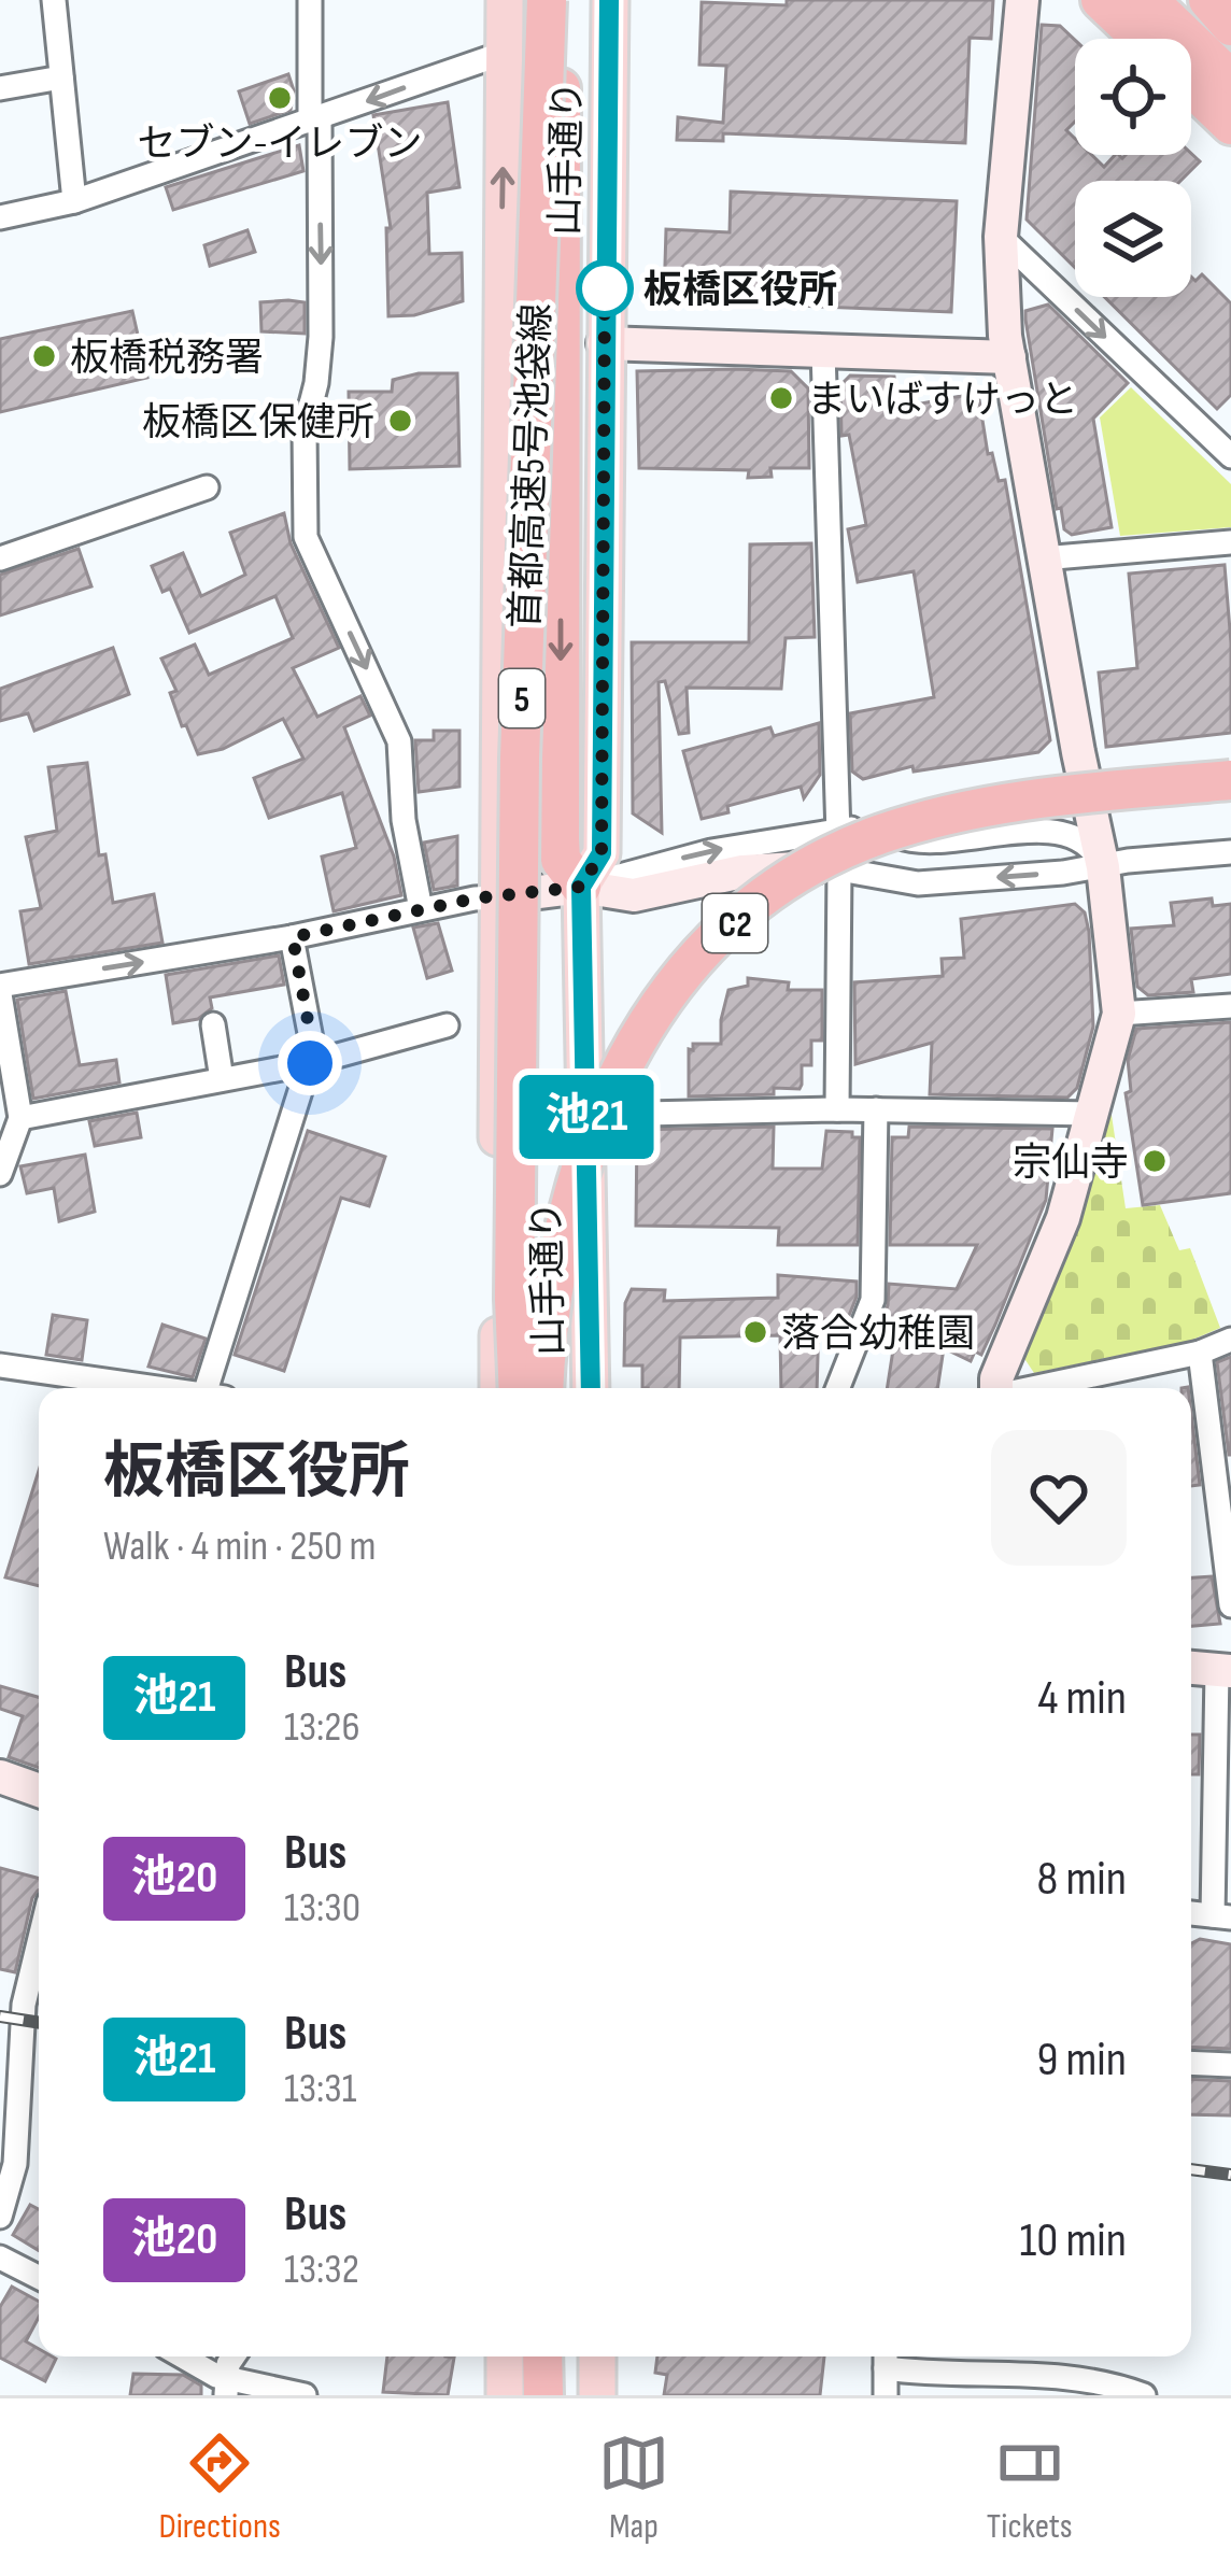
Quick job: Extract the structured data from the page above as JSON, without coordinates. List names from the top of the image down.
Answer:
{
  "streets": {
    "highway": ["首都高速5号池袋線", "5", "C2"],
    "main road": ["山手通り"]
  },
  "places": [
    "セブン-イレブン",
    "板橋区役所",
    "板橋税務署",
    "まいばすけっと",
    "板橋区保健所",
    "宗仙寺",
    "落合幼稚園"
  ],
  "lines": ["bus line 池21"],
  "page": {
    "on_map": "池21",
    "heading": ["板橋区役所", "Walk · 4 min · 250 m"],
    "list": [
      {
        "mark": "池21",
        "name": "Bus",
        "note": "13:26",
        "value": "4 min"
      },
      {
        "mark": "池20",
        "name": "Bus",
        "note": "13:30",
        "value": "8 min"
      },
      {
        "mark": "池21",
        "name": "Bus",
        "note": "13:31",
        "value": "9 min"
      },
      {
        "mark": "池20",
        "name": "Bus",
        "note": "13:32",
        "value": "10 min"
      }
    ],
    "tabs": ["Directions", "Map", "Tickets"]
  }
}
